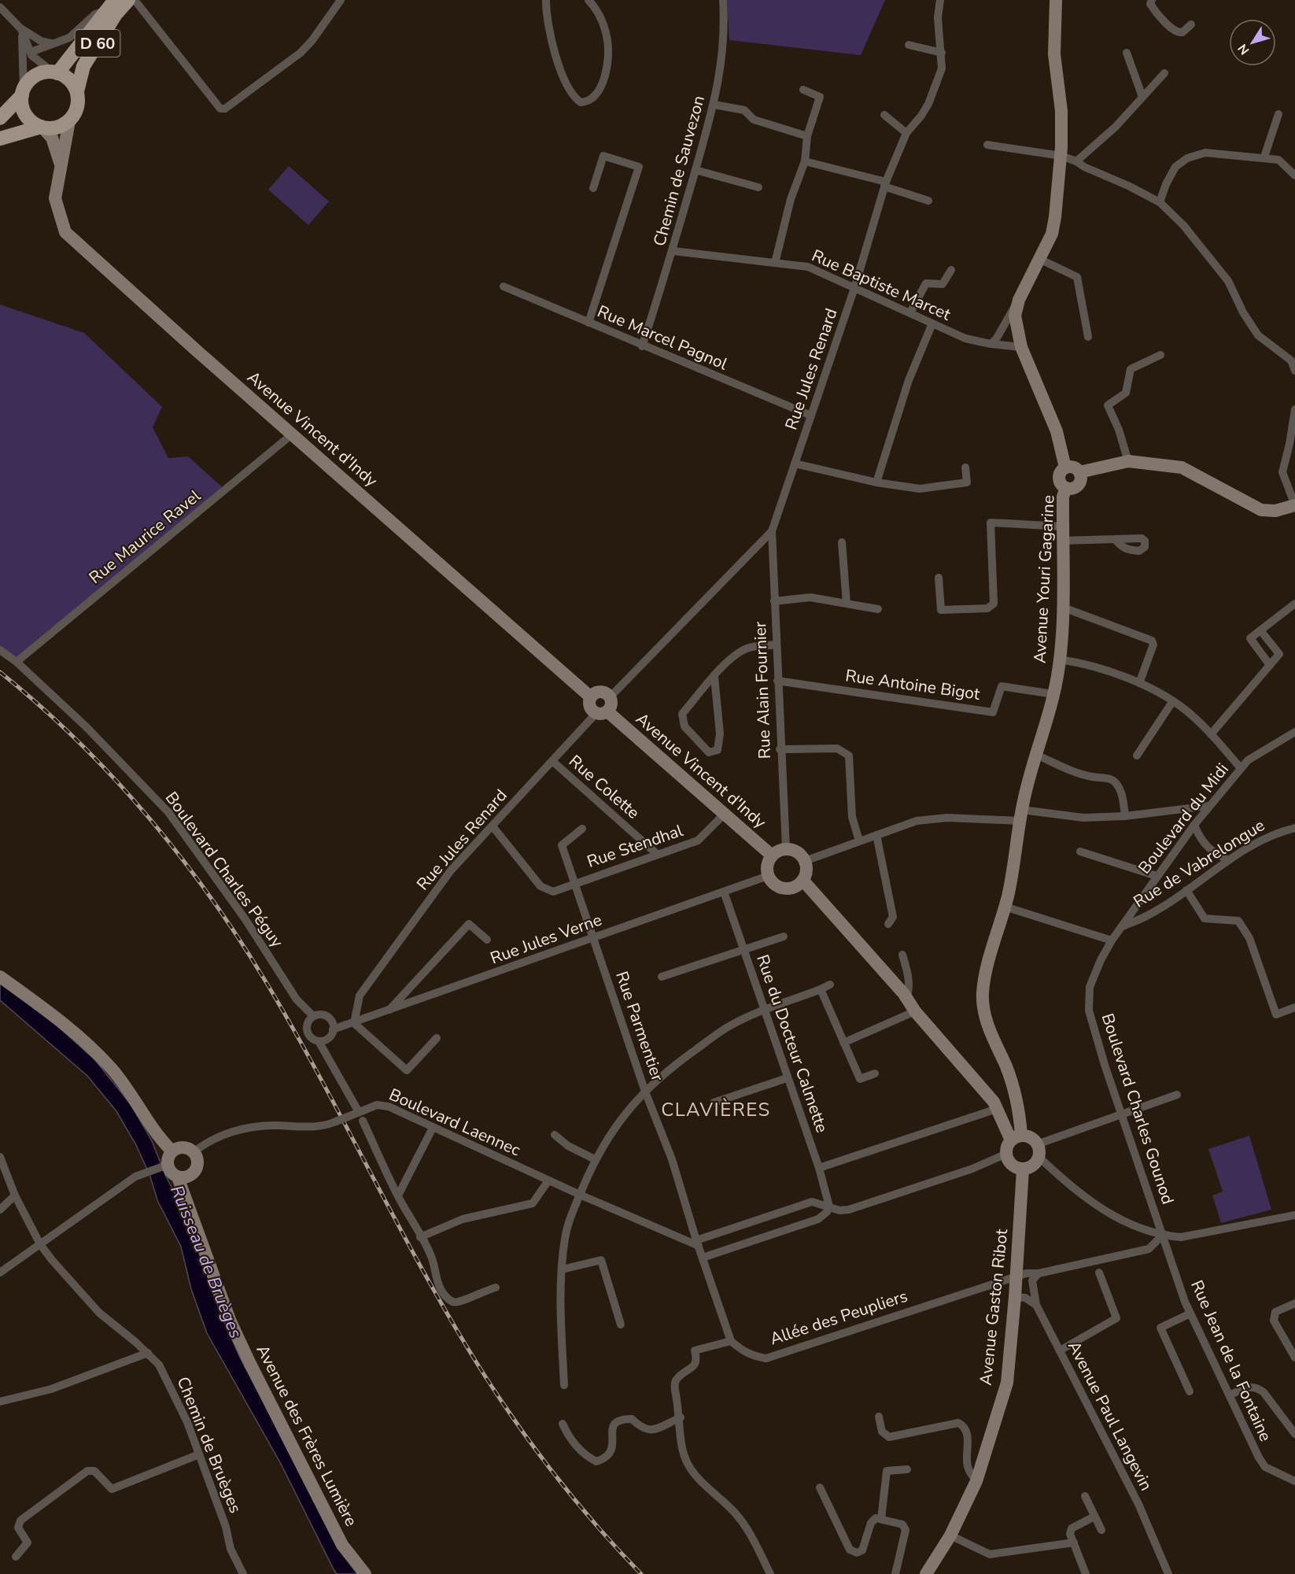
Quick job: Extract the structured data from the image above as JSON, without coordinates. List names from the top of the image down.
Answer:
{
  "streets": {
    "main road": ["D 60"],
    "street": [
      "Chemin de Sauvezon",
      "Rue Baptiste Marcet",
      "Rue Marcel Pagnol",
      "Rue Jules Renard",
      "Avenue Vincent d'Indy",
      "Rue Maurice Ravel",
      "Avenue Youri Gagarine",
      "Rue Antoine Bigot",
      "Rue Alain Fournier",
      "Rue Colette",
      "Boulevard du Midi",
      "Rue Stendhal",
      "Rue de Vabrelongue",
      "Boulevard Charles Péguy",
      "Rue Jules Verne",
      "Rue Parmentier",
      "Rue du Docteur Calmette",
      "Boulevard Charles Gounod",
      "Boulevard Laennec",
      "Avenue Gaston Ribot",
      "Allée des Peupliers",
      "Rue Jean de la Fontaine",
      "Avenue Paul Langevin",
      "Avenue des Frères Lumière",
      "Chemin de Bruèges"
    ]
  },
  "crossings": [
    ["D 60", "Avenue Vincent d'Indy"],
    ["Chemin de Sauvezon", "Rue Baptiste Marcet"],
    ["Chemin de Sauvezon", "Rue Marcel Pagnol"],
    ["Rue Baptiste Marcet", "Rue Jules Renard"],
    ["Rue Marcel Pagnol", "Rue Jules Renard"],
    ["Rue Jules Renard", "Avenue Vincent d'Indy"],
    ["Rue Jules Renard", "Rue Alain Fournier"],
    ["Rue Jules Renard", "Rue Colette"],
    ["Rue Jules Renard", "Rue Jules Verne"],
    ["Avenue Vincent d'Indy", "Rue Maurice Ravel"],
    ["Avenue Vincent d'Indy", "Rue Alain Fournier"],
    ["Avenue Vincent d'Indy", "Rue Stendhal"],
    ["Avenue Vincent d'Indy", "Rue Jules Verne"],
    ["Rue Maurice Ravel", "Boulevard Charles Péguy"],
    ["Avenue Youri Gagarine", "Rue Antoine Bigot"],
    ["Rue Antoine Bigot", "Rue Alain Fournier"],
    ["Rue Alain Fournier", "Rue Jules Verne"],
    ["Rue Colette", "Rue Stendhal"],
    ["Boulevard du Midi", "Rue de Vabrelongue"],
    ["Boulevard du Midi", "Boulevard Charles Gounod"],
    ["Rue Stendhal", "Rue Jules Verne"],
    ["Rue Stendhal", "Rue Parmentier"],
    ["Boulevard Charles Péguy", "Rue Jules Verne"],
    ["Rue Jules Verne", "Rue Parmentier"],
    ["Rue Jules Verne", "Rue du Docteur Calmette"],
    ["Rue Parmentier", "Boulevard Laennec"],
    ["Boulevard Charles Gounod", "Allée des Peupliers"],
    ["Boulevard Charles Gounod", "Rue Jean de la Fontaine"],
    ["Boulevard Laennec", "Avenue des Frères Lumière"],
    ["Avenue Gaston Ribot", "Allée des Peupliers"],
    ["Allée des Peupliers", "Rue Jean de la Fontaine"]
  ],
  "districts": ["CLAVIÈRES"],
  "water": ["Ruisseau de Bruèges"],
  "north": "bottom left"
}
